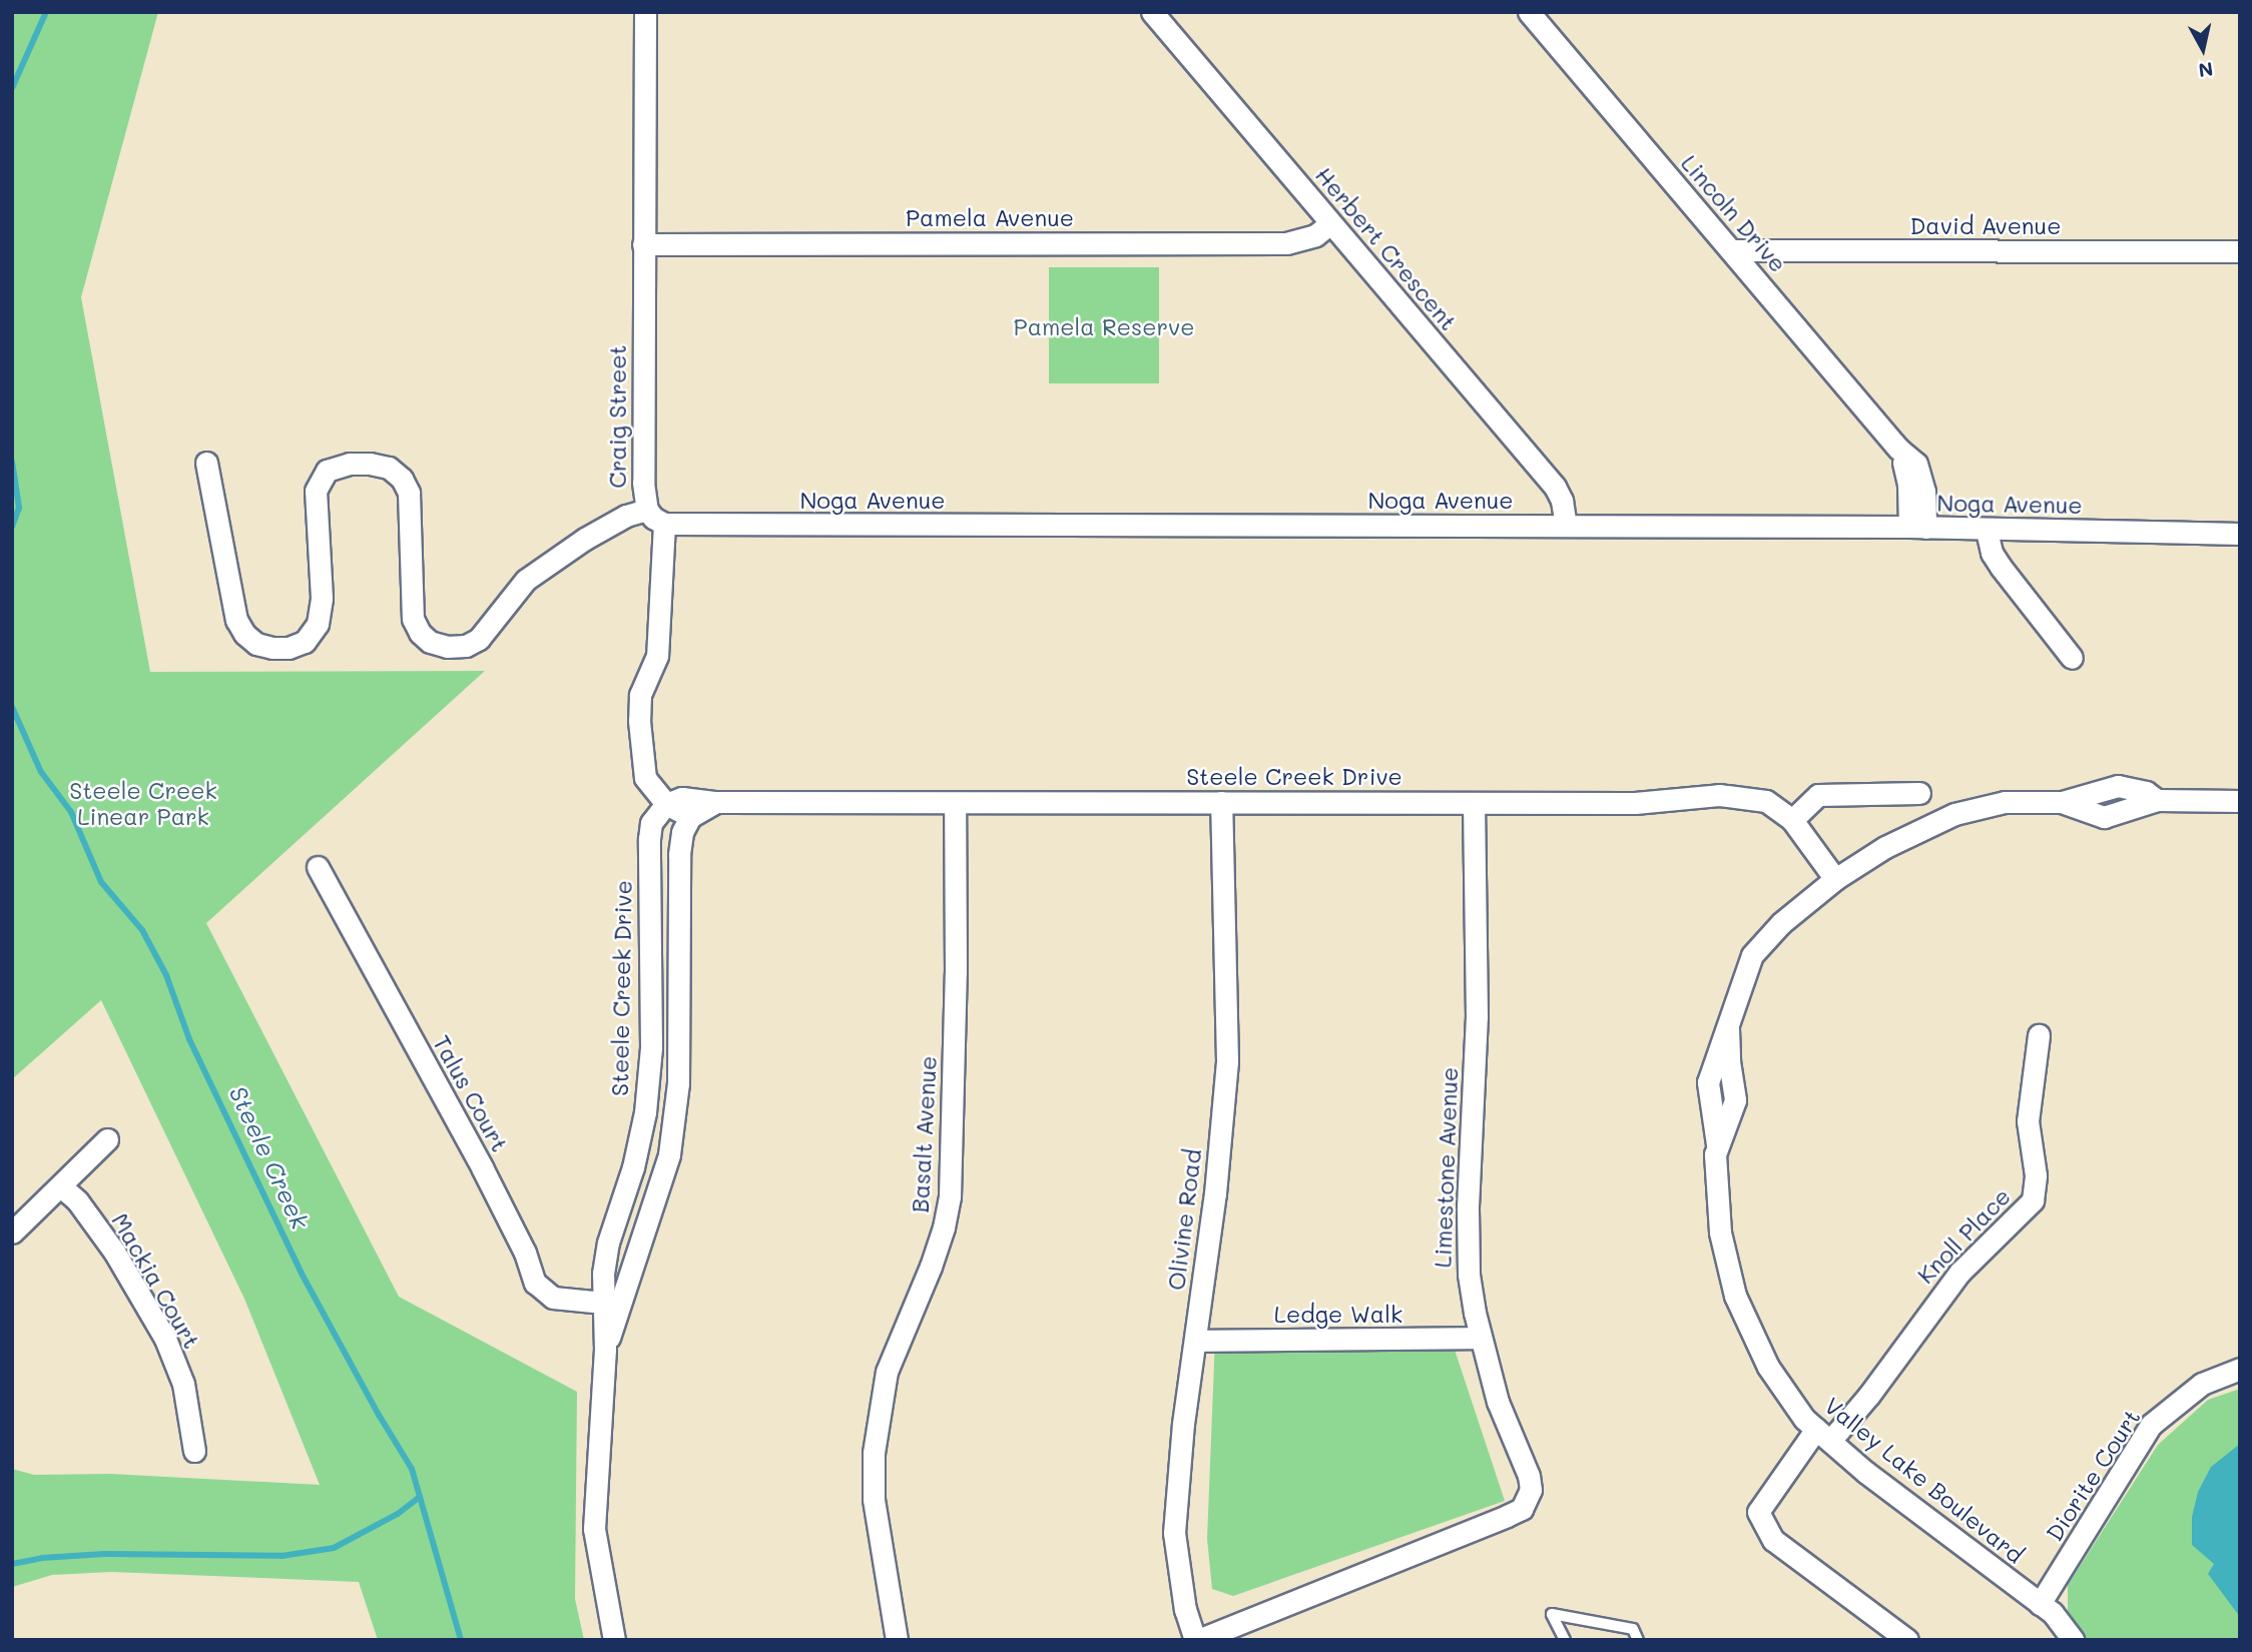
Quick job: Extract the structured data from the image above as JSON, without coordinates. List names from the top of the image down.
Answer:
{
  "streets": {
    "street": [
      "Lincoln Drive",
      "Pamela Avenue",
      "David Avenue",
      "Herbert Crescent",
      "Craig Street",
      "Noga Avenue",
      "Steele Creek Drive",
      "Talus Court",
      "Basalt Avenue",
      "Limestone Avenue",
      "Olivine Road",
      "Knoll Place",
      "Mackia Court",
      "Ledge Walk",
      "Diorite Court",
      "Valley Lake Boulevard"
    ]
  },
  "crossings": [
    ["Lincoln Drive", "David Avenue"],
    ["Lincoln Drive", "Noga Avenue"],
    ["Pamela Avenue", "Herbert Crescent"],
    ["Pamela Avenue", "Craig Street"],
    ["Herbert Crescent", "Noga Avenue"],
    ["Steele Creek Drive", "Talus Court"],
    ["Steele Creek Drive", "Basalt Avenue"],
    ["Steele Creek Drive", "Limestone Avenue"],
    ["Steele Creek Drive", "Olivine Road"],
    ["Steele Creek Drive", "Valley Lake Boulevard"],
    ["Limestone Avenue", "Olivine Road"],
    ["Limestone Avenue", "Ledge Walk"],
    ["Olivine Road", "Ledge Walk"],
    ["Knoll Place", "Valley Lake Boulevard"],
    ["Diorite Court", "Valley Lake Boulevard"]
  ],
  "water": ["Steele Creek"],
  "parks": ["Pamela Reserve", "Steele Creek Linear Park"],
  "north": "bottom"
}
